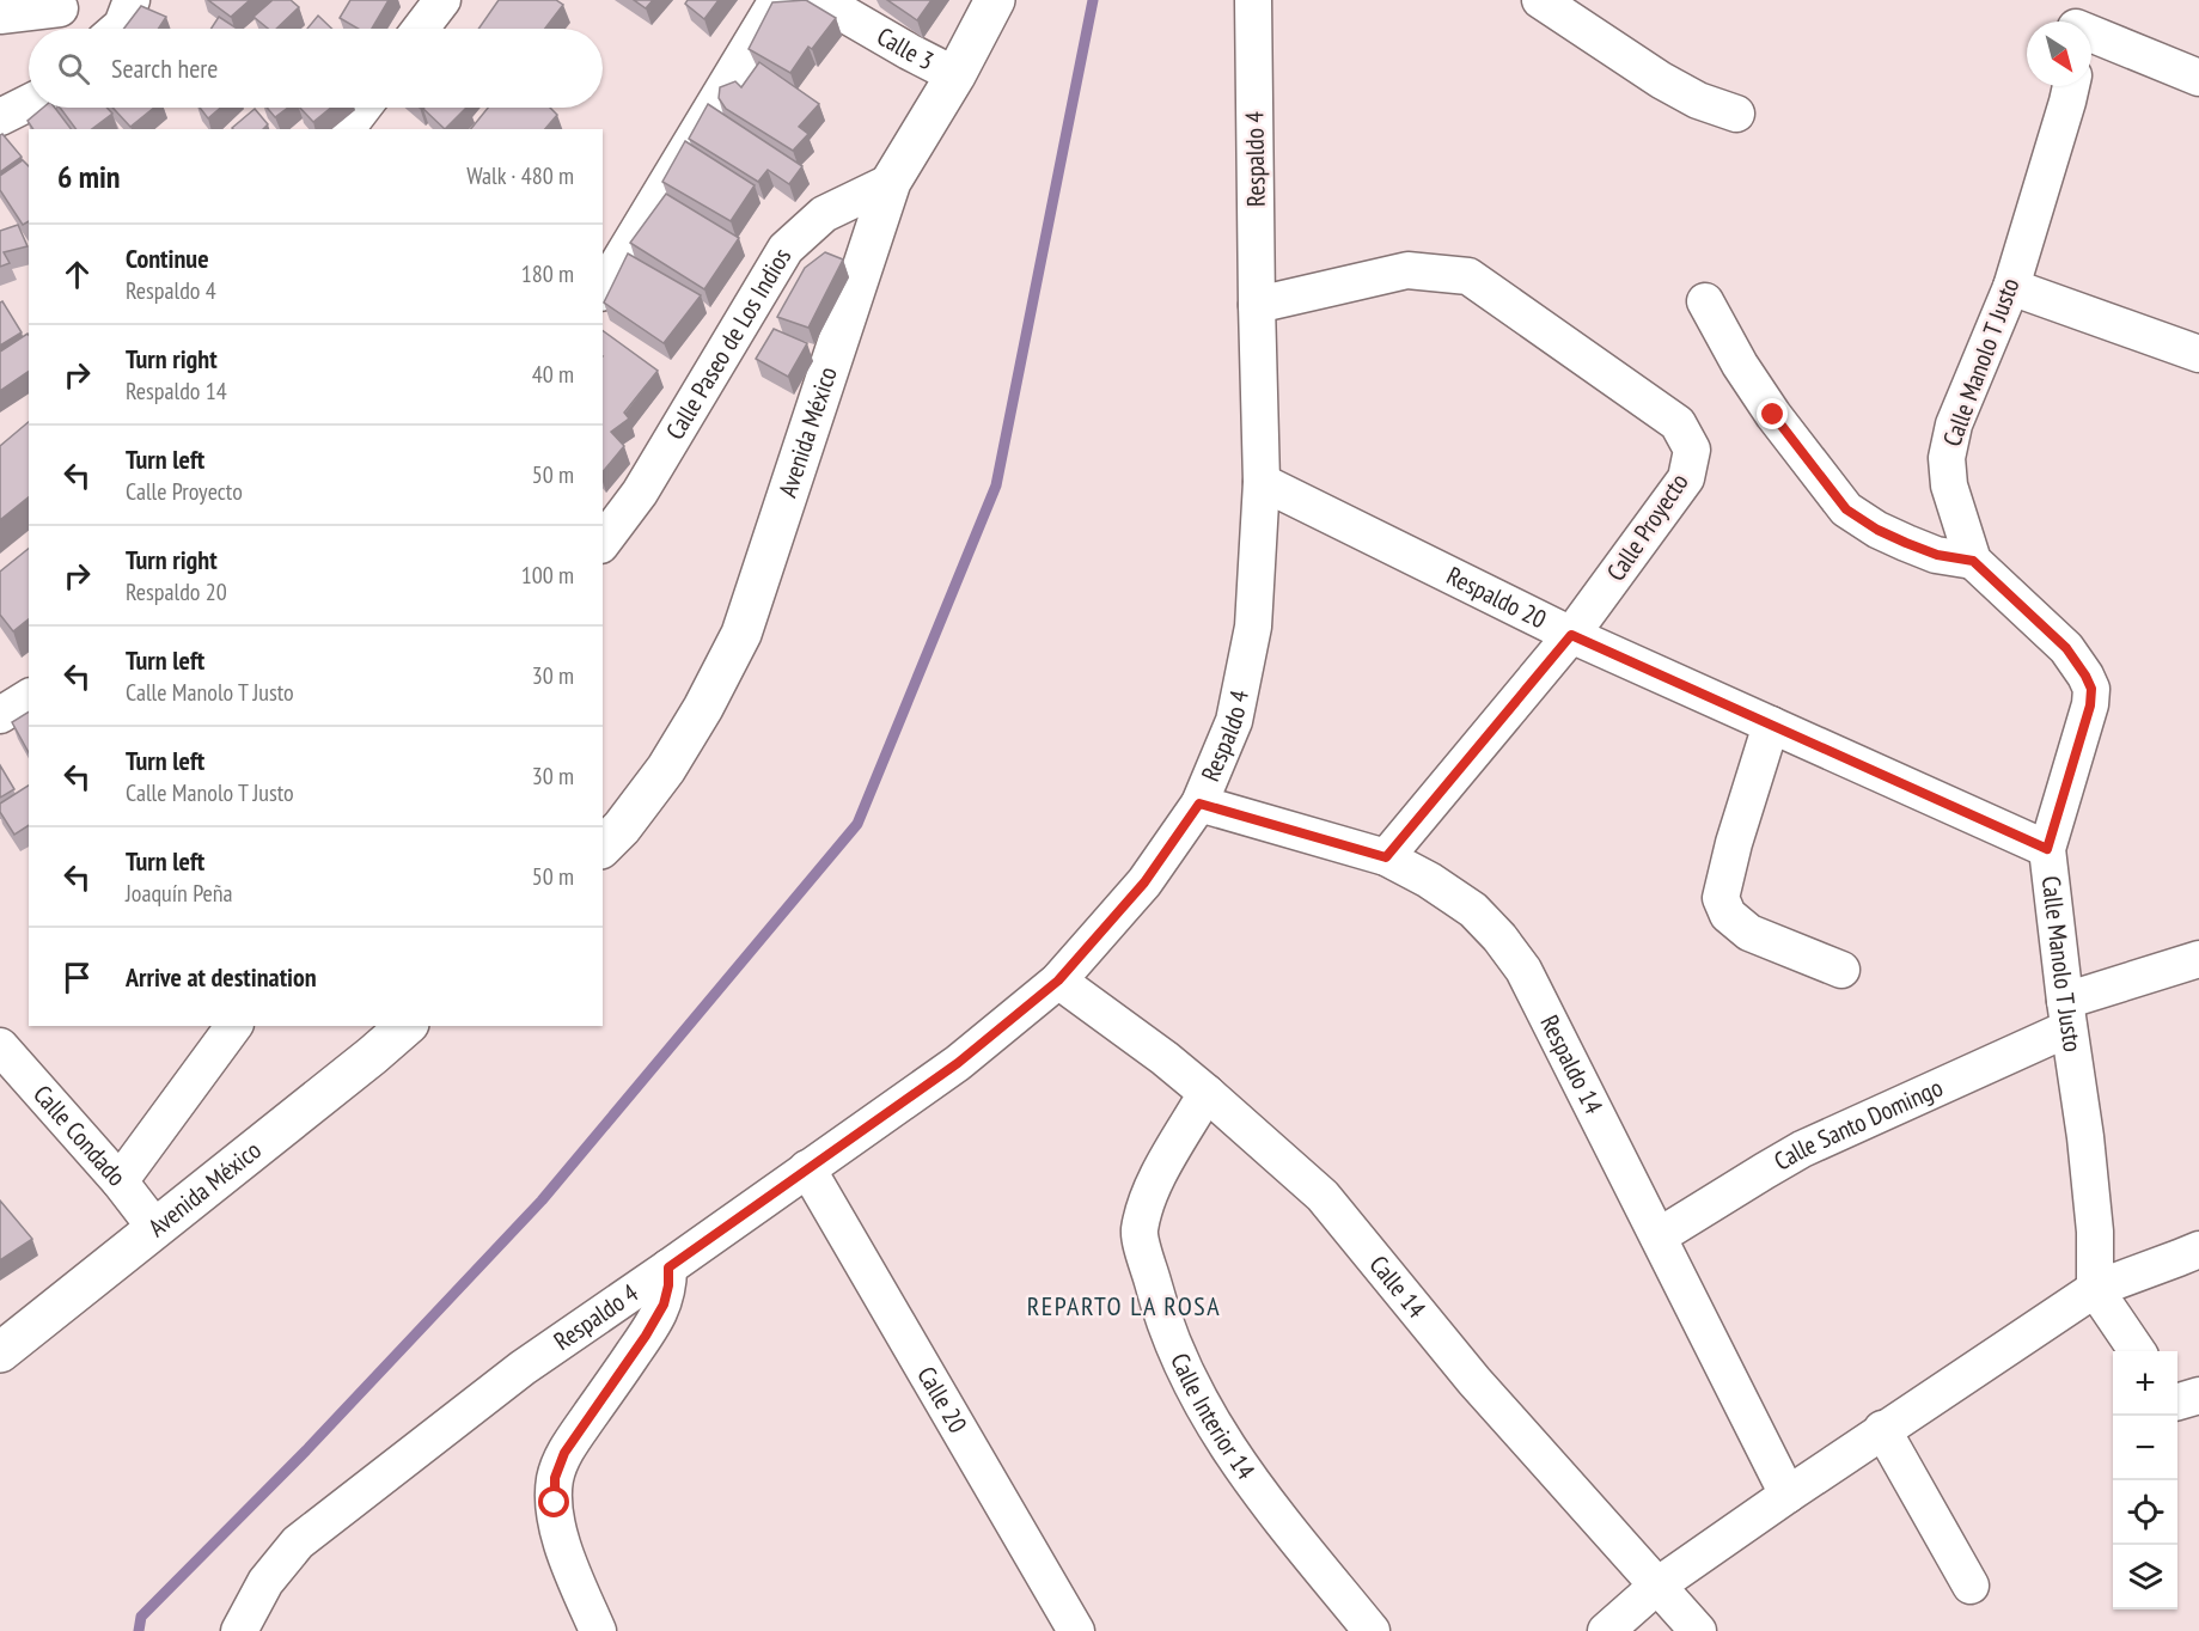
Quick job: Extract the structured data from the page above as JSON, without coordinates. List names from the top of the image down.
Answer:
{
  "streets": {
    "street": [
      "Calle 3",
      "Respaldo 4",
      "Calle Paseo de Los Indios",
      "Calle Manolo T Justo",
      "Avenida México",
      "Calle Proyecto",
      "Respaldo 20",
      "Respaldo 14",
      "Calle Santo Domingo",
      "Calle Condado",
      "Calle 14",
      "Calle 20",
      "Calle Interior 14"
    ]
  },
  "crossings": [
    ["Calle 3", "Avenida México"],
    ["Respaldo 4", "Calle Proyecto"],
    ["Respaldo 4", "Respaldo 20"],
    ["Respaldo 4", "Respaldo 14"],
    ["Respaldo 4", "Calle 14"],
    ["Respaldo 4", "Calle 20"],
    ["Calle Paseo de Los Indios", "Avenida México"],
    ["Calle Manolo T Justo", "Respaldo 20"],
    ["Calle Manolo T Justo", "Calle Santo Domingo"],
    ["Avenida México", "Calle Condado"],
    ["Calle Proyecto", "Respaldo 20"],
    ["Calle Proyecto", "Respaldo 14"],
    ["Respaldo 14", "Calle Santo Domingo"],
    ["Calle 14", "Calle Interior 14"]
  ],
  "districts": ["REPARTO LA ROSA"],
  "north": "bottom right",
  "page": {
    "search": "Search here",
    "heading": ["6 min", "Walk · 480 m"],
    "list": [
      ["Continue", "Respaldo 4", "180 m"],
      ["Turn right", "Respaldo 14", "40 m"],
      ["Turn left", "Calle Proyecto", "50 m"],
      ["Turn right", "Respaldo 20", "100 m"],
      ["Turn left", "Calle Manolo T Justo", "30 m"],
      ["Turn left", "Calle Manolo T Justo", "30 m"],
      ["Turn left", "Joaquín Peña", "50 m"],
      "Arrive at destination"
    ],
    "map_buttons": ["+", "−"]
  }
}
